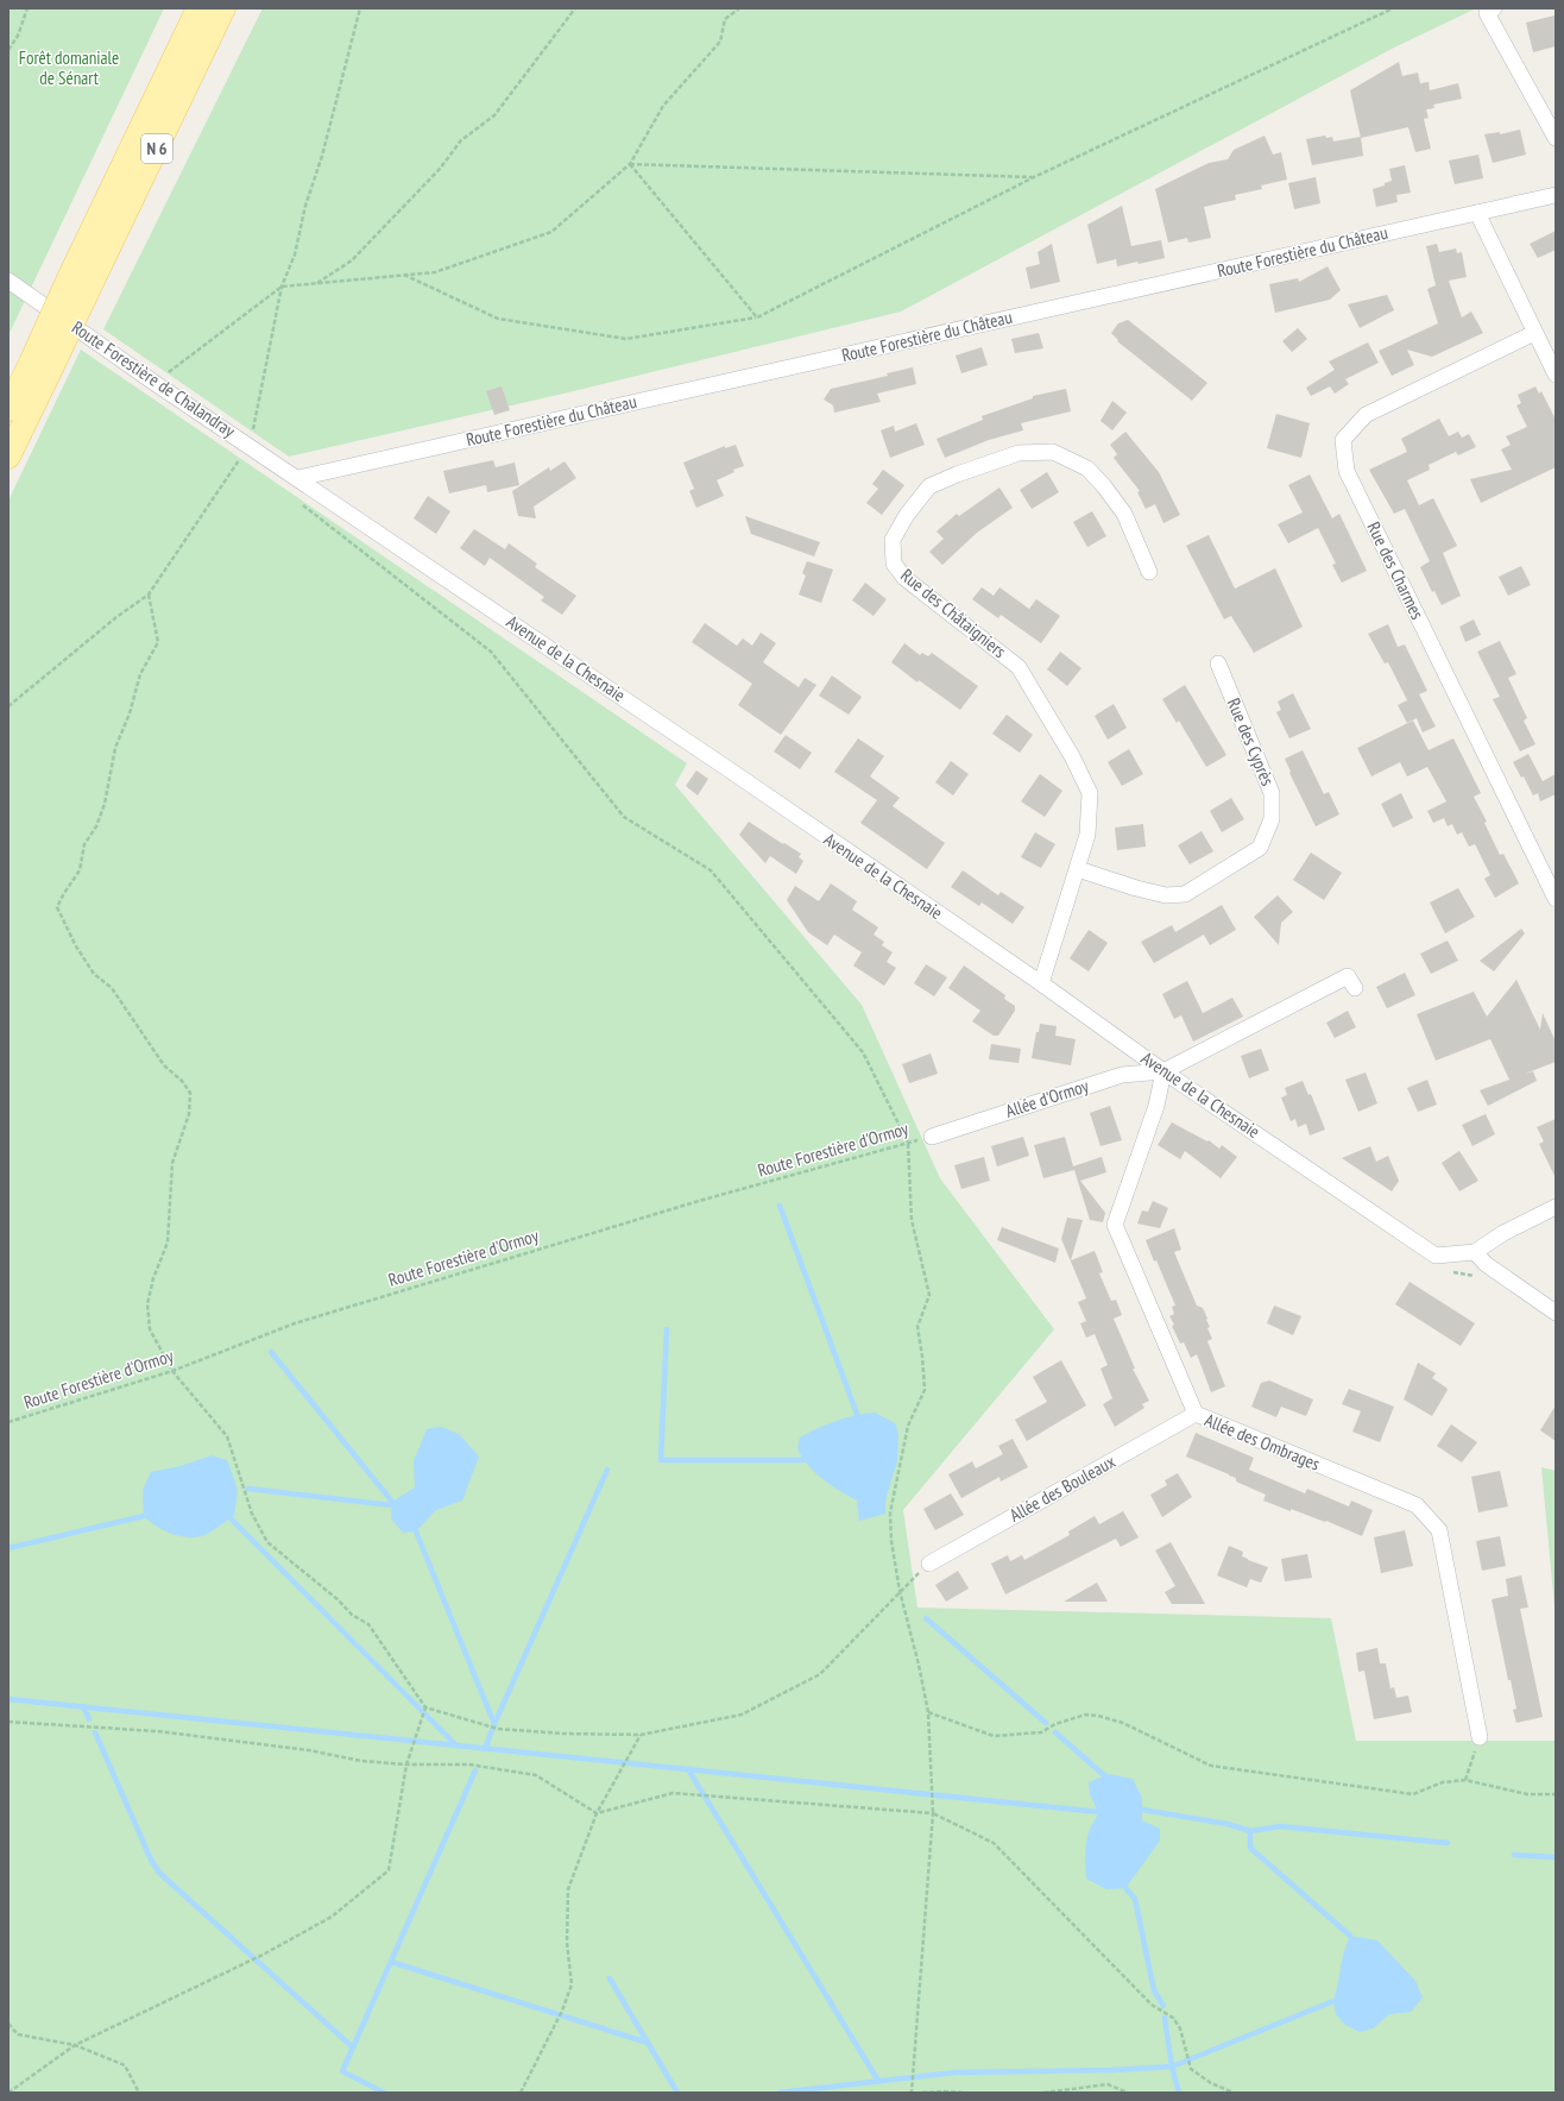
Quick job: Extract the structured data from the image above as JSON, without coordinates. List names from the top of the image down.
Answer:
{
  "streets": {
    "main road": ["N 6"],
    "street": [
      "Route Forestière du Château",
      "Route Forestière de Chalandray",
      "Rue des Charmes",
      "Rue des Châtaigniers",
      "Avenue de la Chesnaie",
      "Rue des Cyprès",
      "Allée d'Ormoy",
      "Allée des Ombrages",
      "Allée des Bouleaux"
    ],
    "path": ["Route Forestière d'Ormoy"]
  },
  "crossings": [
    ["Route Forestière du Château", "Route Forestière de Chalandray"],
    ["Route Forestière du Château", "Avenue de la Chesnaie"],
    ["Route Forestière de Chalandray", "Avenue de la Chesnaie"],
    ["Rue des Châtaigniers", "Avenue de la Chesnaie"],
    ["Rue des Châtaigniers", "Rue des Cyprès"],
    ["Avenue de la Chesnaie", "Allée d'Ormoy"],
    ["Avenue de la Chesnaie", "Allée des Ombrages"],
    ["Allée d'Ormoy", "Route Forestière d'Ormoy"],
    ["Allée d'Ormoy", "Allée des Ombrages"],
    ["Allée des Ombrages", "Allée des Bouleaux"]
  ],
  "parks": ["Forêt domaniale de Sénart"]
}
